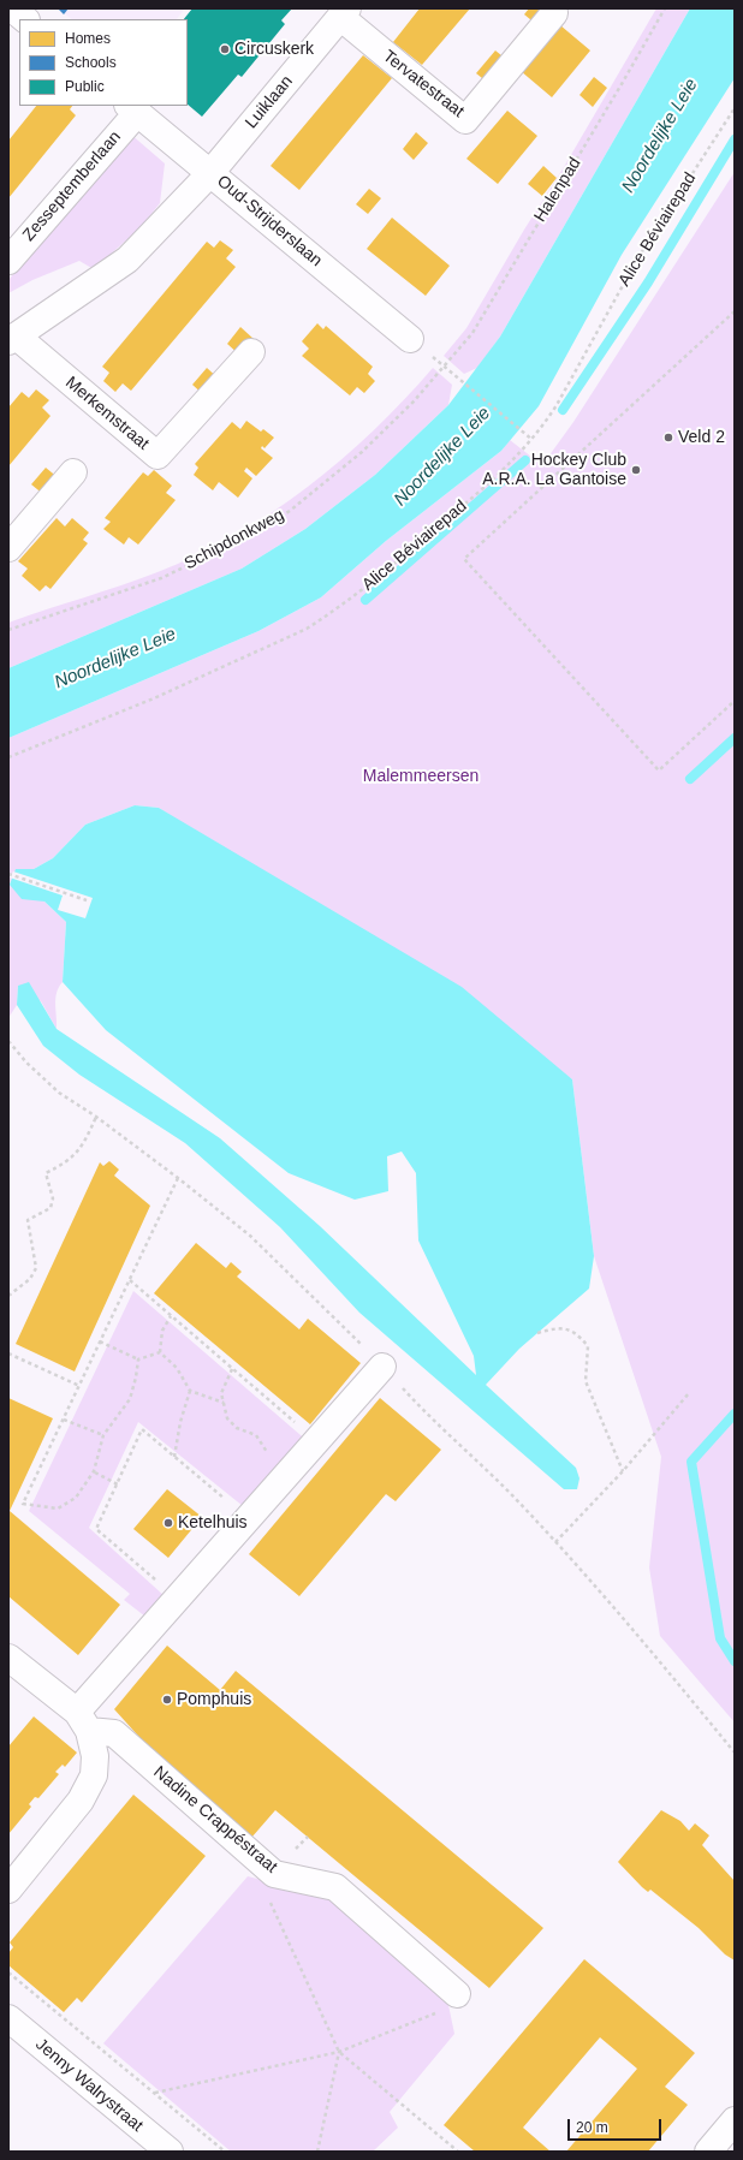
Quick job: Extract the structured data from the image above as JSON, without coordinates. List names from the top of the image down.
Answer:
{
  "streets": {
    "street": [
      "Tervatestraat",
      "Luiklaan",
      "Zesseptemberlaan",
      "Oud-Strijderslaan",
      "Merkemstraat",
      "Nadine Crappéstraat",
      "Jenny Walrystraat"
    ],
    "path": ["Halenpad", "Alice Béviairepad", "Schipdonkweg"]
  },
  "crossings": [
    ["Tervatestraat", "Luiklaan"],
    ["Luiklaan", "Oud-Strijderslaan"],
    ["Zesseptemberlaan", "Oud-Strijderslaan"],
    ["Halenpad", "Schipdonkweg"]
  ],
  "water": ["Noordelijke Leie"],
  "parks": ["Malemmeersen"],
  "places": [
    "Circuskerk",
    "Veld 2",
    "Hockey Club A.R.A. La Gantoise",
    "Ketelhuis",
    "Pomphuis"
  ],
  "legend": ["Homes", "Schools", "Public"],
  "scale_bar": "20 m"
}
